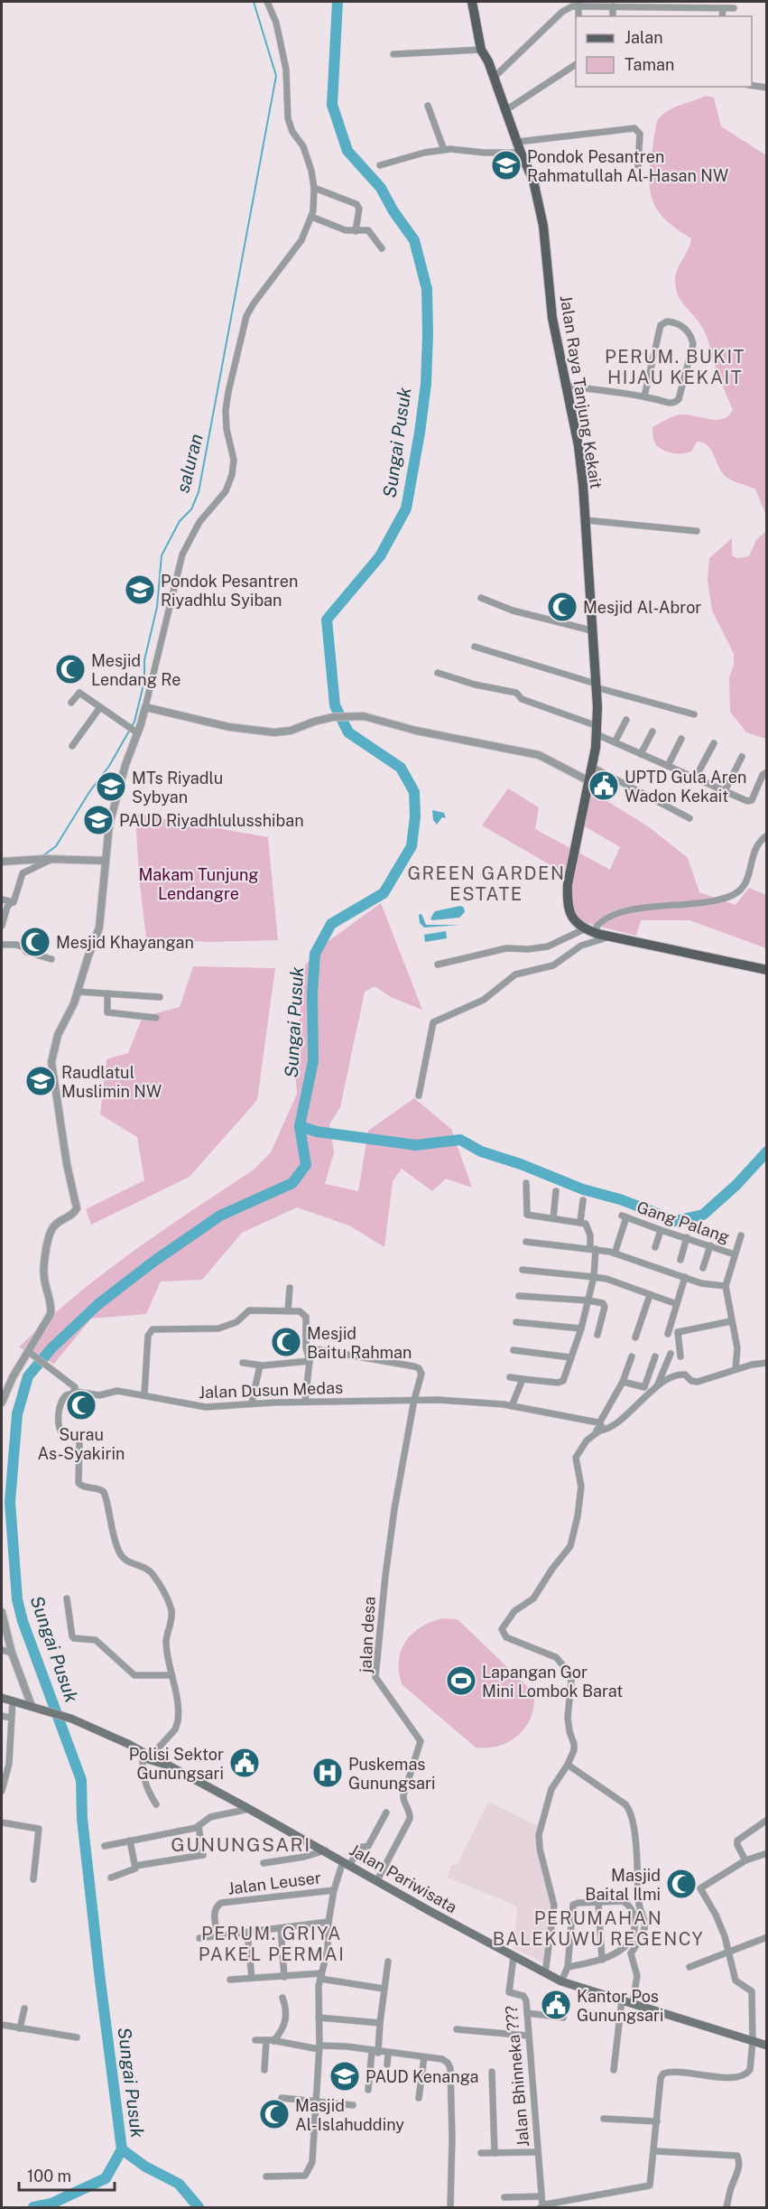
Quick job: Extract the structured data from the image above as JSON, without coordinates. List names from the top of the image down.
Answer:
{
  "streets": {
    "main road": ["Jalan Raya Tanjung Kekait", "Jalan Pariwisata"],
    "street": [
      "Gang Palang",
      "Jalan Dusun Medas",
      "jalan desa",
      "Jalan Leuser",
      "Jalan Bhinneka ???"
    ]
  },
  "crossings": [
    ["Jalan Dusun Medas", "jalan desa"],
    ["jalan desa", "Jalan Pariwisata"],
    ["Jalan Pariwisata", "Jalan Bhinneka ???"]
  ],
  "districts": [
    "PERUM. BUKIT HIJAU KEKAIT",
    "GREEN GARDEN ESTATE",
    "GUNUNGSARI",
    "PERUMAHAN BALEKUWU REGENCY",
    "PERUM. GRIYA PAKEL PERMAI"
  ],
  "water": ["Sungai Pusuk", "saluran"],
  "parks": ["Makam Tunjung Lendangre"],
  "places": {
    "school or university": [
      "Pondok Pesantren Rahmatullah Al-Hasan NW",
      "Pondok Pesantren Riyadhlu Syiban",
      "MTs Riyadlu Sybyan",
      "PAUD Riyadhlulusshiban",
      "Raudlatul Muslimin NW",
      "PAUD Kenanga"
    ],
    "mosque": [
      "Mesjid Al-Abror",
      "Mesjid Lendang Re",
      "Mesjid Khayangan",
      "Mesjid Baitu Rahman",
      "Surau As-Syakirin",
      "Masjid Baital Ilmi",
      "Masjid Al-Islahuddiny"
    ],
    "public building": ["UPTD Gula Aren Wadon Kekait", "Polisi Sektor Gunungsari", "Kantor Pos Gunungsari"],
    "sports": ["Lapangan Gor Mini Lombok Barat"],
    "hospital": ["Puskemas Gunungsari"]
  },
  "legend": ["Jalan", "Taman"],
  "scale_bar": "100 m"
}
